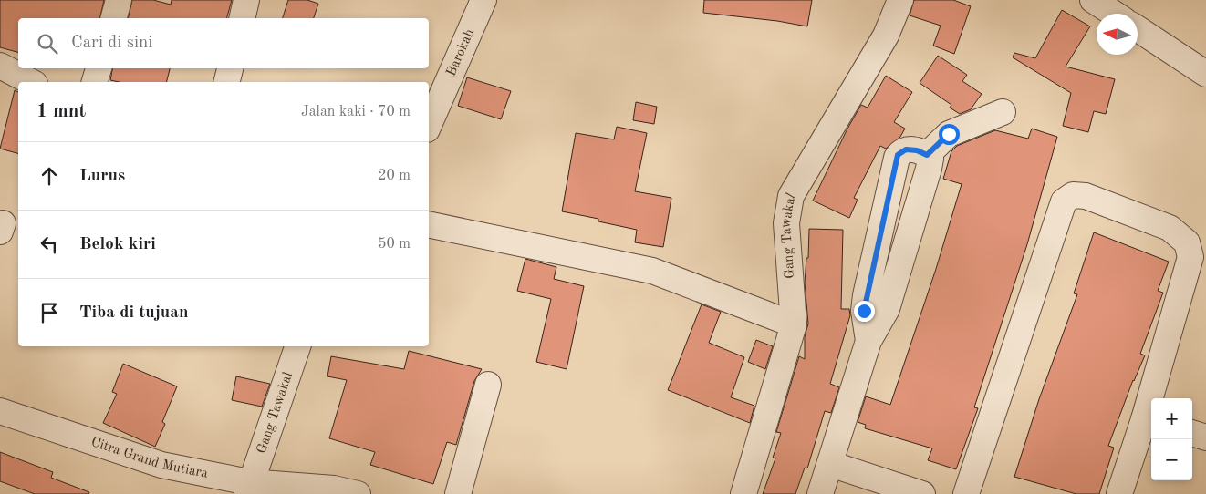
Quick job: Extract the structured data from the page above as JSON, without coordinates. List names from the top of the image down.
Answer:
{
  "streets": {
    "street": ["Barokah", "Gang Tawakal", "Citra Grand Mutiara"]
  },
  "crossings": [
    ["Gang Tawakal", "Citra Grand Mutiara"]
  ],
  "north": "left",
  "page": {
    "search": "Cari di sini",
    "heading": ["1 mnt", "Jalan kaki · 70 m"],
    "list": [
      ["Lurus", "20 m"],
      ["Belok kiri", "50 m"],
      "Tiba di tujuan"
    ],
    "map_buttons": ["+", "−"]
  }
}
